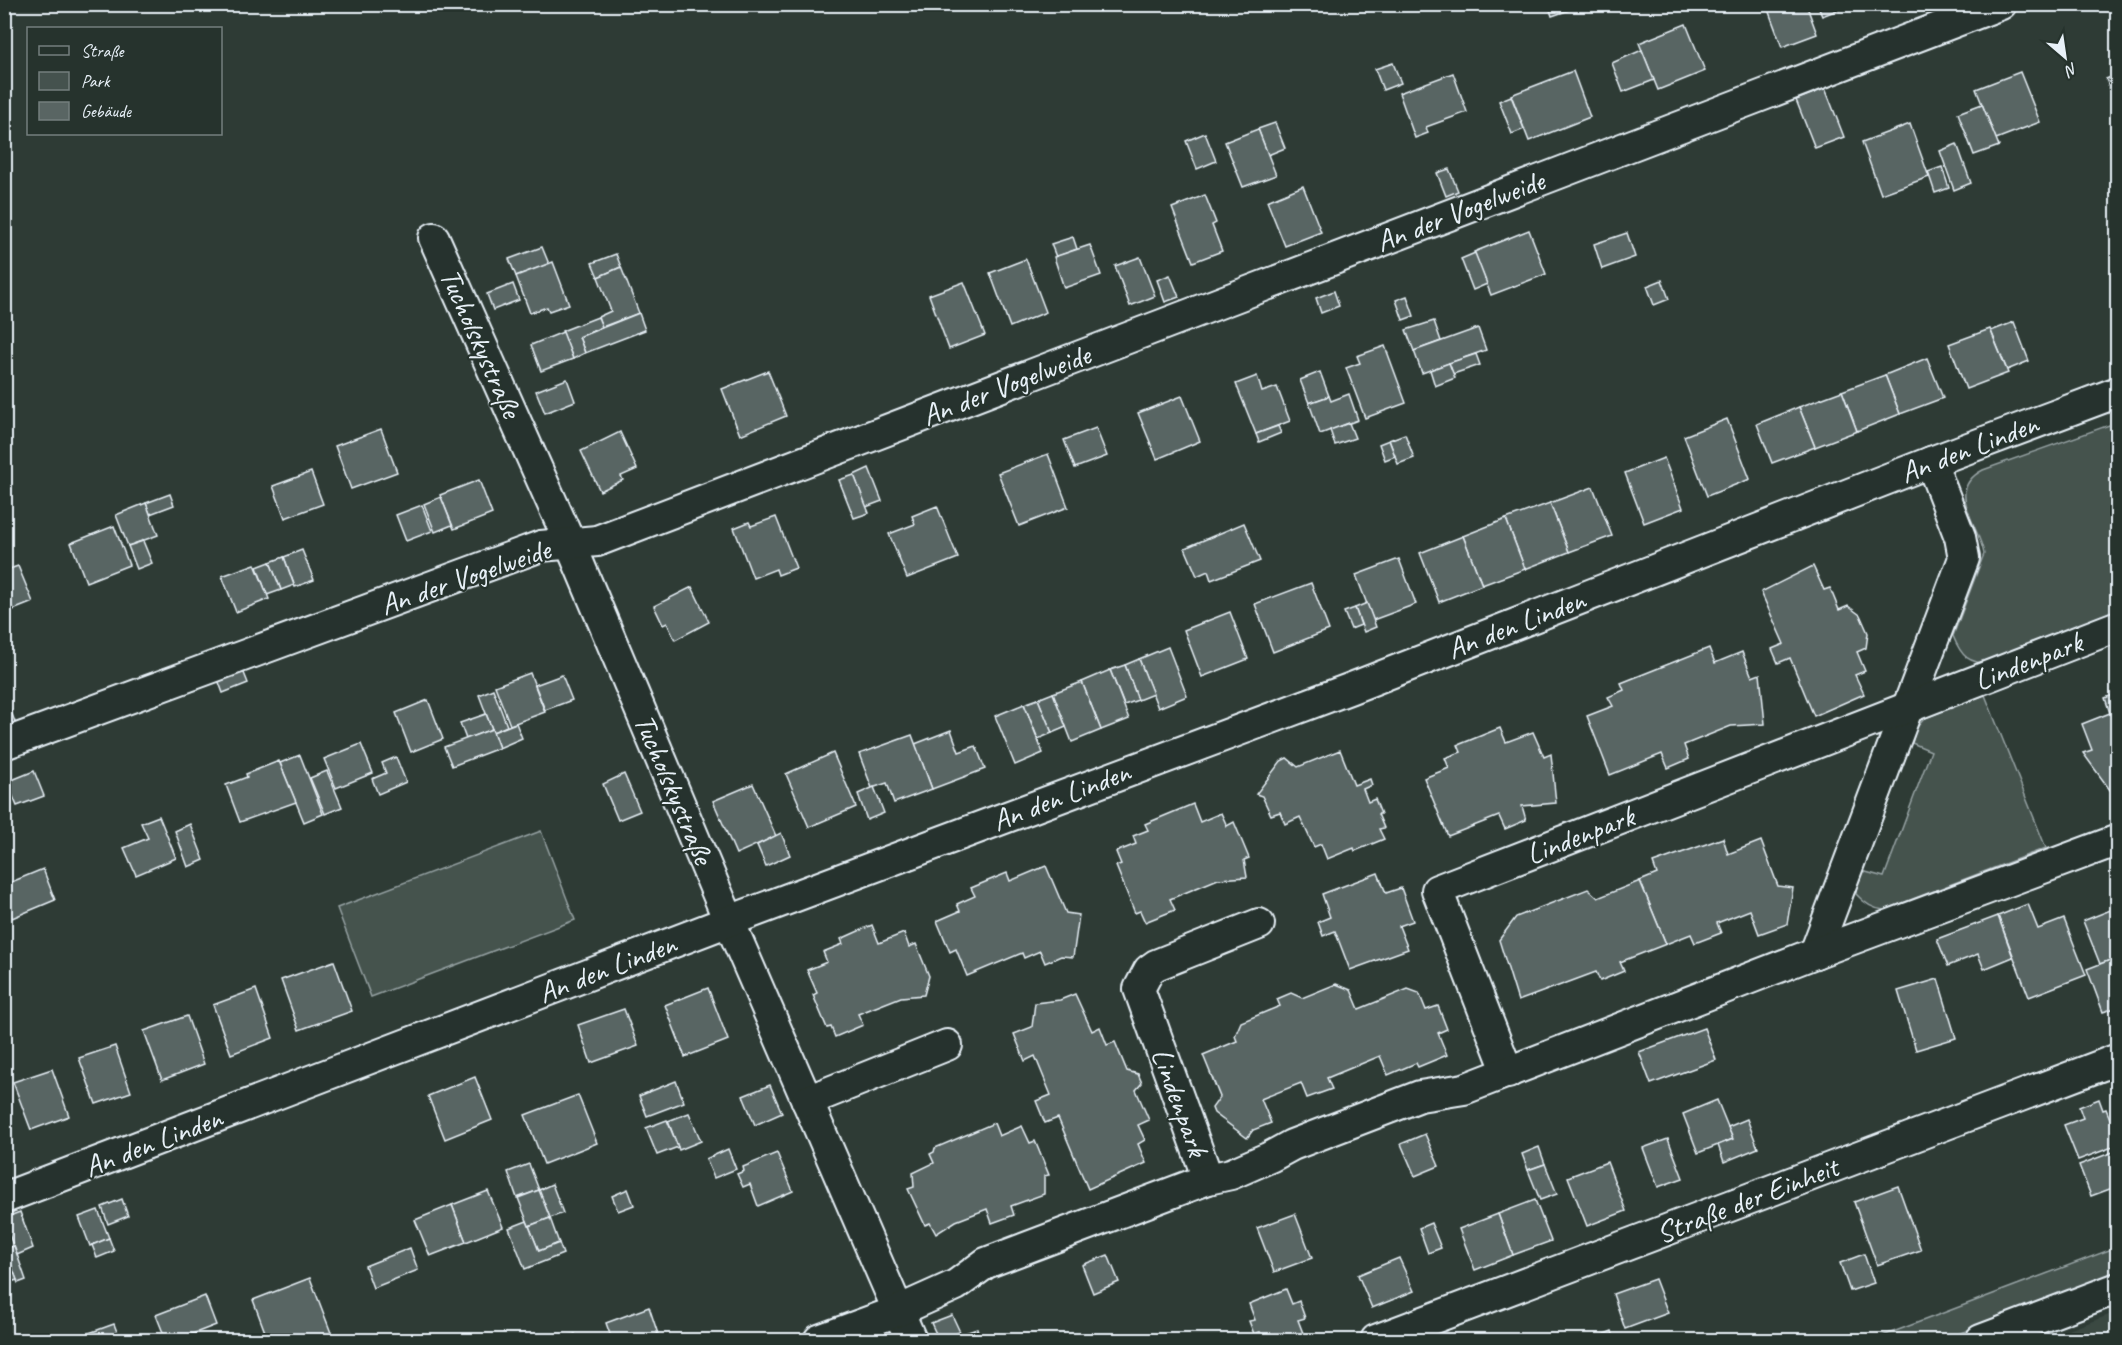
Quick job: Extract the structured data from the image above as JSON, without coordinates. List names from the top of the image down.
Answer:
{
  "streets": {
    "street": [
      "An der Vogelweide",
      "Tucholskystraße",
      "An den Linden",
      "Lindenpark",
      "Straße der Einheit"
    ]
  },
  "crossings": [
    ["An der Vogelweide", "Tucholskystraße"],
    ["Tucholskystraße", "An den Linden"],
    ["Tucholskystraße", "Lindenpark"],
    ["An den Linden", "Lindenpark"]
  ],
  "legend": ["Straße", "Park", "Gebäude"],
  "north": "bottom right"
}
